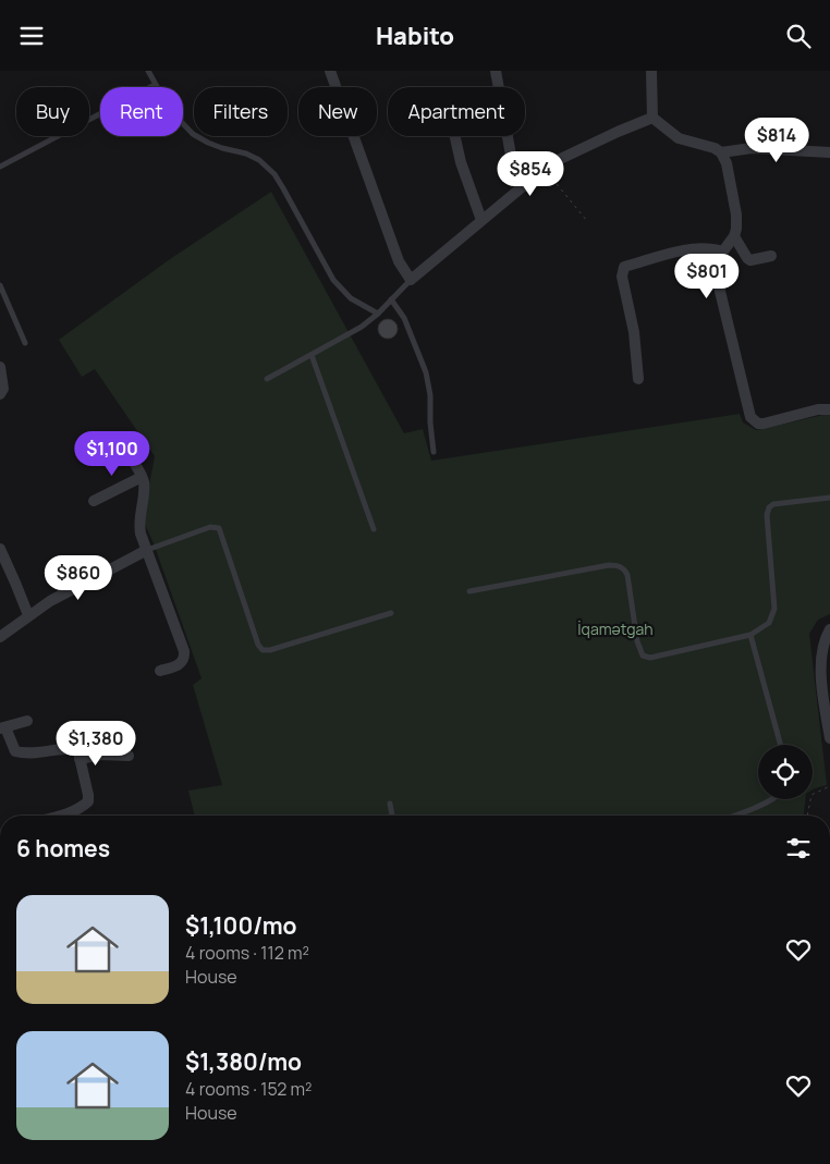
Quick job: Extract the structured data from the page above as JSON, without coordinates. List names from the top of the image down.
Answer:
{
  "parks": ["İqamətgah"],
  "page": {
    "header": "Habito",
    "chip": [
      "Buy",
      "Rent",
      "Filters",
      "New",
      "Apartment"
    ],
    "price": [
      "$814",
      "$854",
      "$801",
      "$1,100",
      "$860",
      "$1,380"
    ],
    "heading": "6 homes",
    "list": [
      {
        "name": "$1,100/mo",
        "note": "4 rooms · 112 m² · House"
      },
      {
        "name": "$1,380/mo",
        "note": "4 rooms · 152 m² · House"
      }
    ]
  }
}
